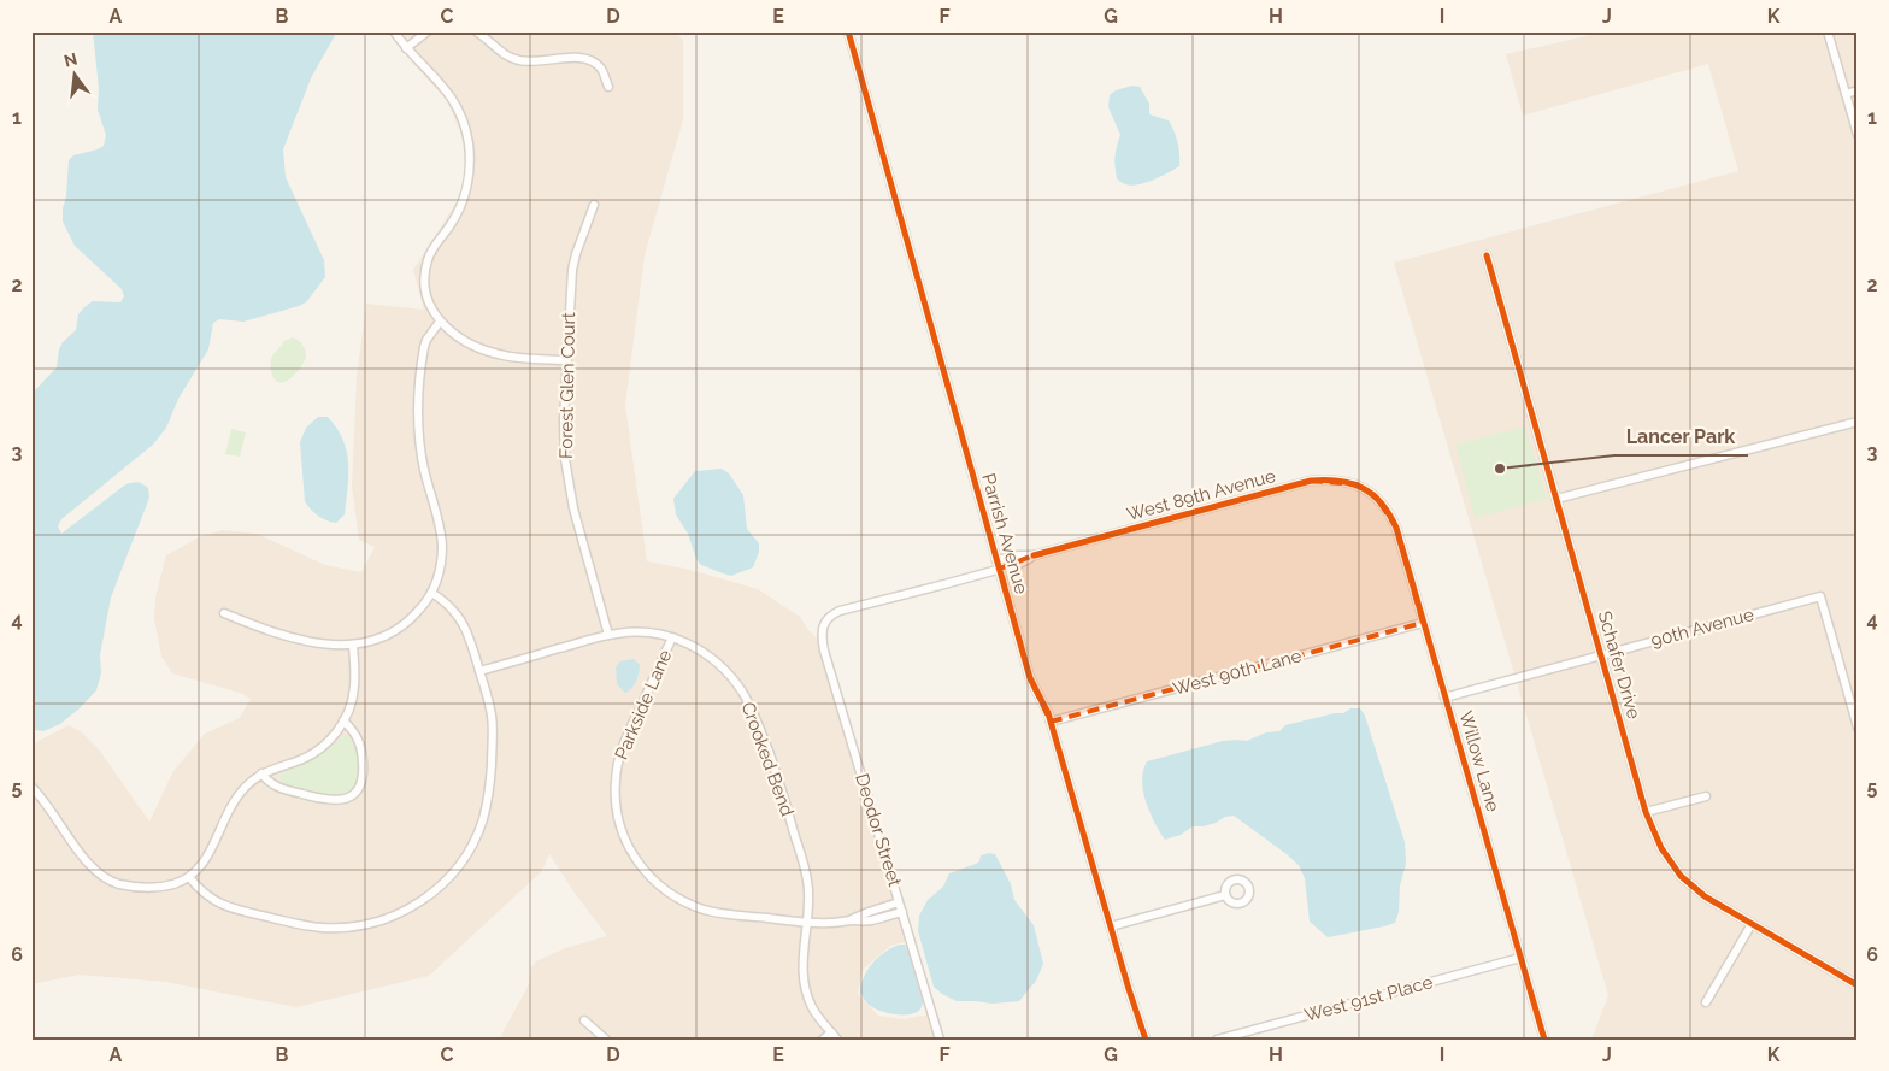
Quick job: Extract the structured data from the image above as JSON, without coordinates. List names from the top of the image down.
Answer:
{
  "streets": {
    "street": [
      "Forest Glen Court",
      "West 89th Avenue",
      "Parrish Avenue",
      "90th Avenue",
      "Schafer Drive",
      "West 90th Lane",
      "Parkside Lane",
      "Crooked Bend",
      "Willow Lane",
      "Deodor Street",
      "West 91st Place"
    ]
  },
  "crossings": [
    ["Forest Glen Court", "Crooked Bend"],
    ["West 89th Avenue", "Parrish Avenue"],
    ["West 89th Avenue", "Willow Lane"],
    ["West 89th Avenue", "Deodor Street"],
    ["Parrish Avenue", "West 90th Lane"],
    ["90th Avenue", "Schafer Drive"],
    ["90th Avenue", "Willow Lane"],
    ["West 90th Lane", "Willow Lane"],
    ["Parkside Lane", "Crooked Bend"],
    ["Parkside Lane", "Deodor Street"],
    ["Willow Lane", "West 91st Place"]
  ],
  "places": ["Lancer Park"],
  "north": "top",
  "grid": {
    "columns": [
      "A",
      "B",
      "C",
      "D",
      "E",
      "F",
      "G",
      "H",
      "I",
      "J",
      "K"
    ],
    "rows": [
      "1",
      "2",
      "3",
      "4",
      "5",
      "6"
    ]
  }
}
